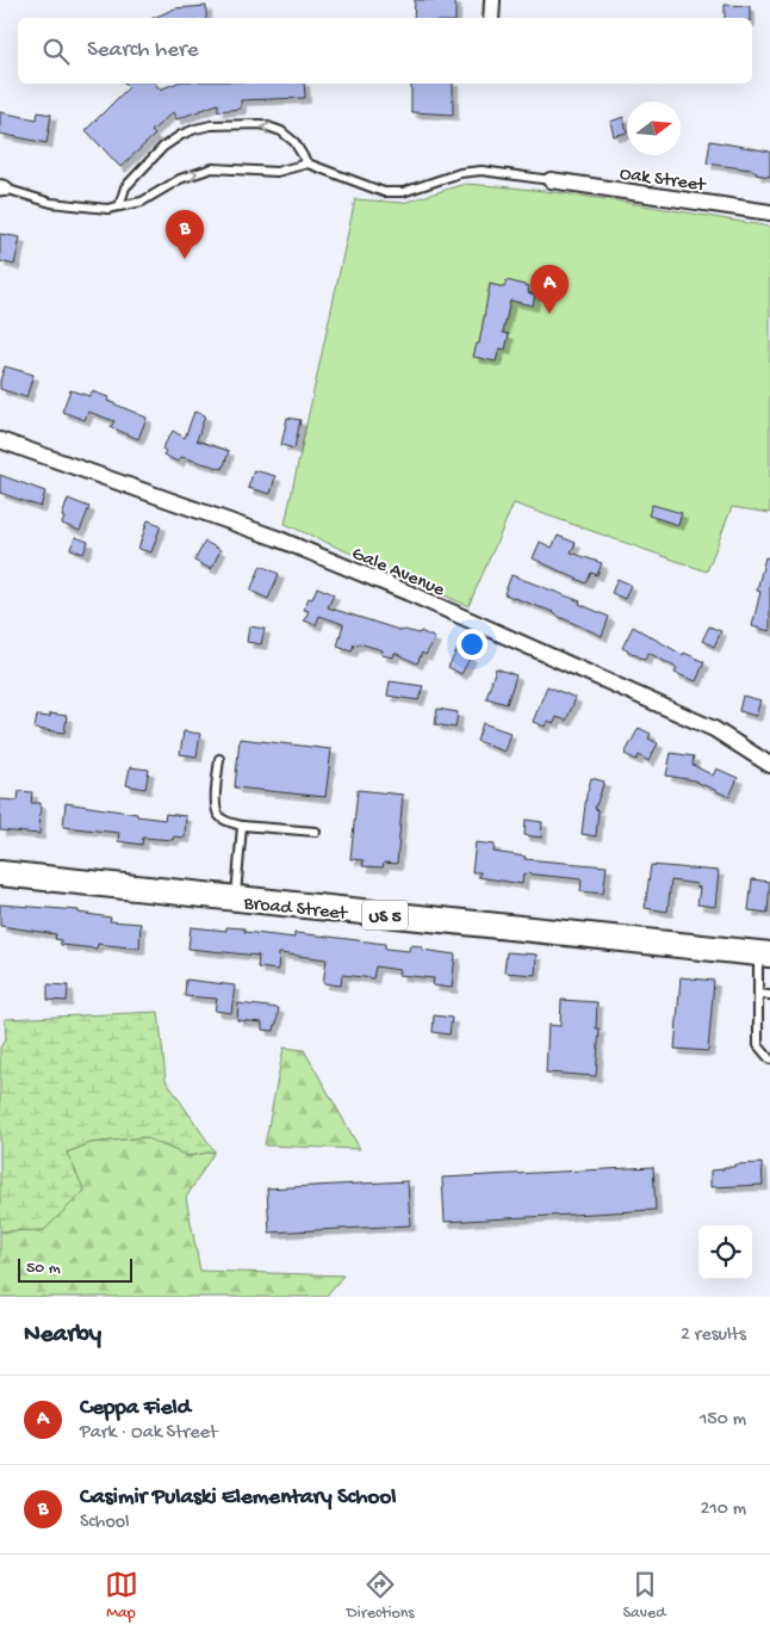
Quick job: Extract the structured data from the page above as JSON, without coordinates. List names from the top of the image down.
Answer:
{
  "streets": {
    "main road": ["Broad Street", "US 5"],
    "street": ["Oak Street", "Gale Avenue"]
  },
  "scale_bar": "50 m",
  "north": "right",
  "page": {
    "search": "Search here",
    "pins": ["B", "A"],
    "scale": "50 m",
    "heading": ["Nearby", "2 results"],
    "list": [
      {
        "mark": "A",
        "name": "Ceppa Field",
        "note": "Park · Oak Street",
        "value": "150 m"
      },
      {
        "mark": "B",
        "name": "Casimir Pulaski Elementary School",
        "note": "School",
        "value": "210 m"
      }
    ],
    "nav": ["Map", "Directions", "Saved"]
  }
}
